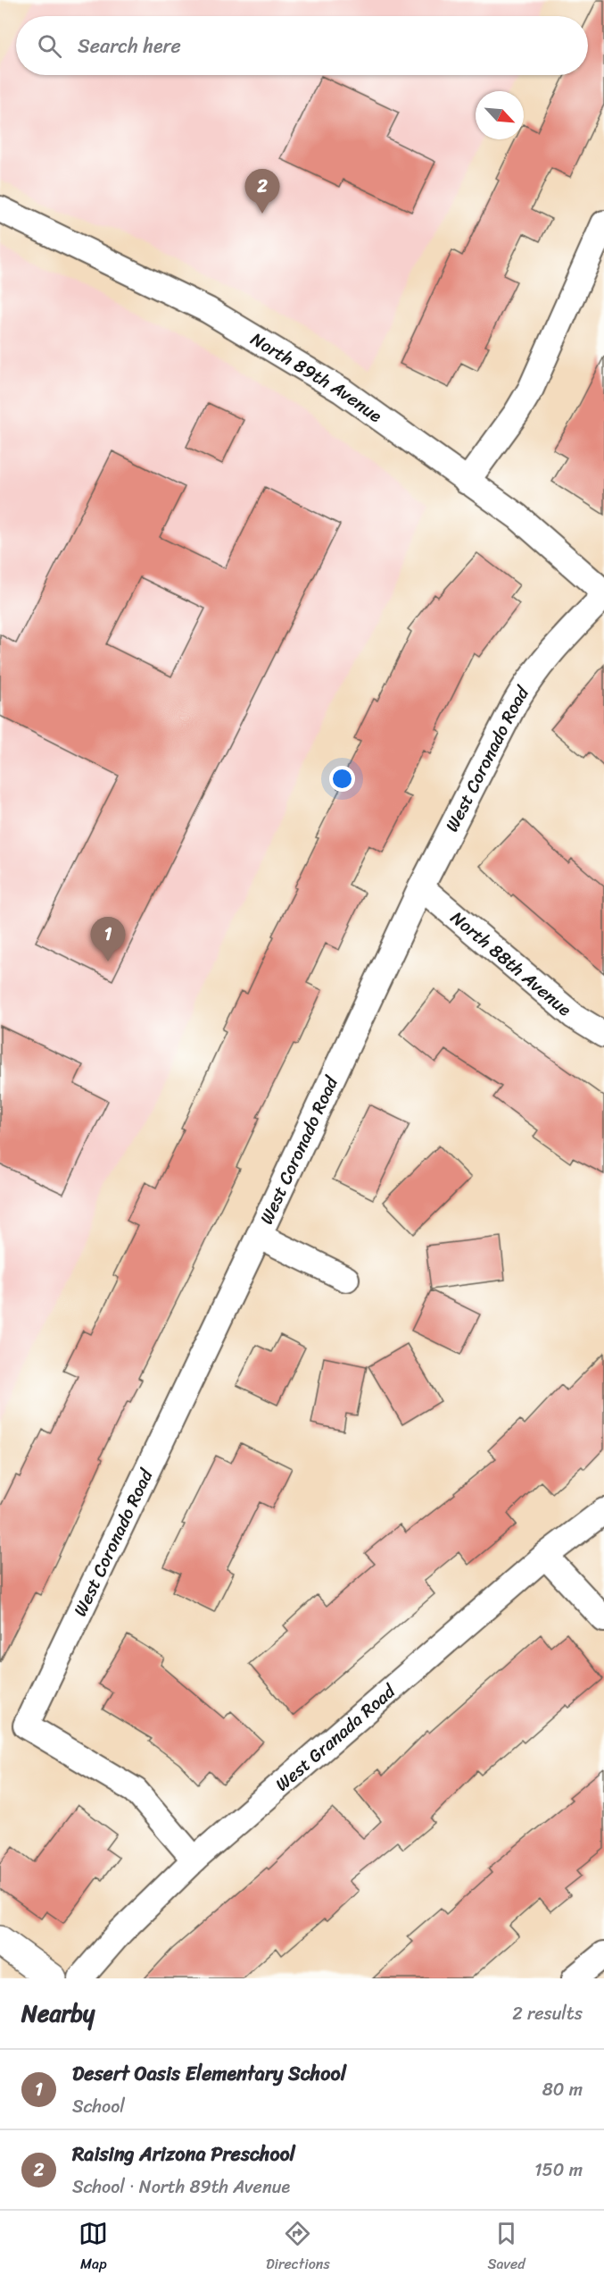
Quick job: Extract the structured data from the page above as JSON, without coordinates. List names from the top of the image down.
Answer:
{
  "streets": {
    "street": [
      "North 89th Avenue",
      "West Coronado Road",
      "North 88th Avenue",
      "West Granada Road"
    ]
  },
  "crossings": [
    ["North 89th Avenue", "West Coronado Road"],
    ["West Coronado Road", "North 88th Avenue"],
    ["West Coronado Road", "West Granada Road"]
  ],
  "north": "bottom right",
  "page": {
    "search": "Search here",
    "pins": ["2", "1"],
    "heading": ["Nearby", "2 results"],
    "list": [
      {
        "mark": "1",
        "name": "Desert Oasis Elementary School",
        "note": "School",
        "value": "80 m"
      },
      {
        "mark": "2",
        "name": "Raising Arizona Preschool",
        "note": "School · North 89th Avenue",
        "value": "150 m"
      }
    ],
    "nav": ["Map", "Directions", "Saved"]
  }
}
